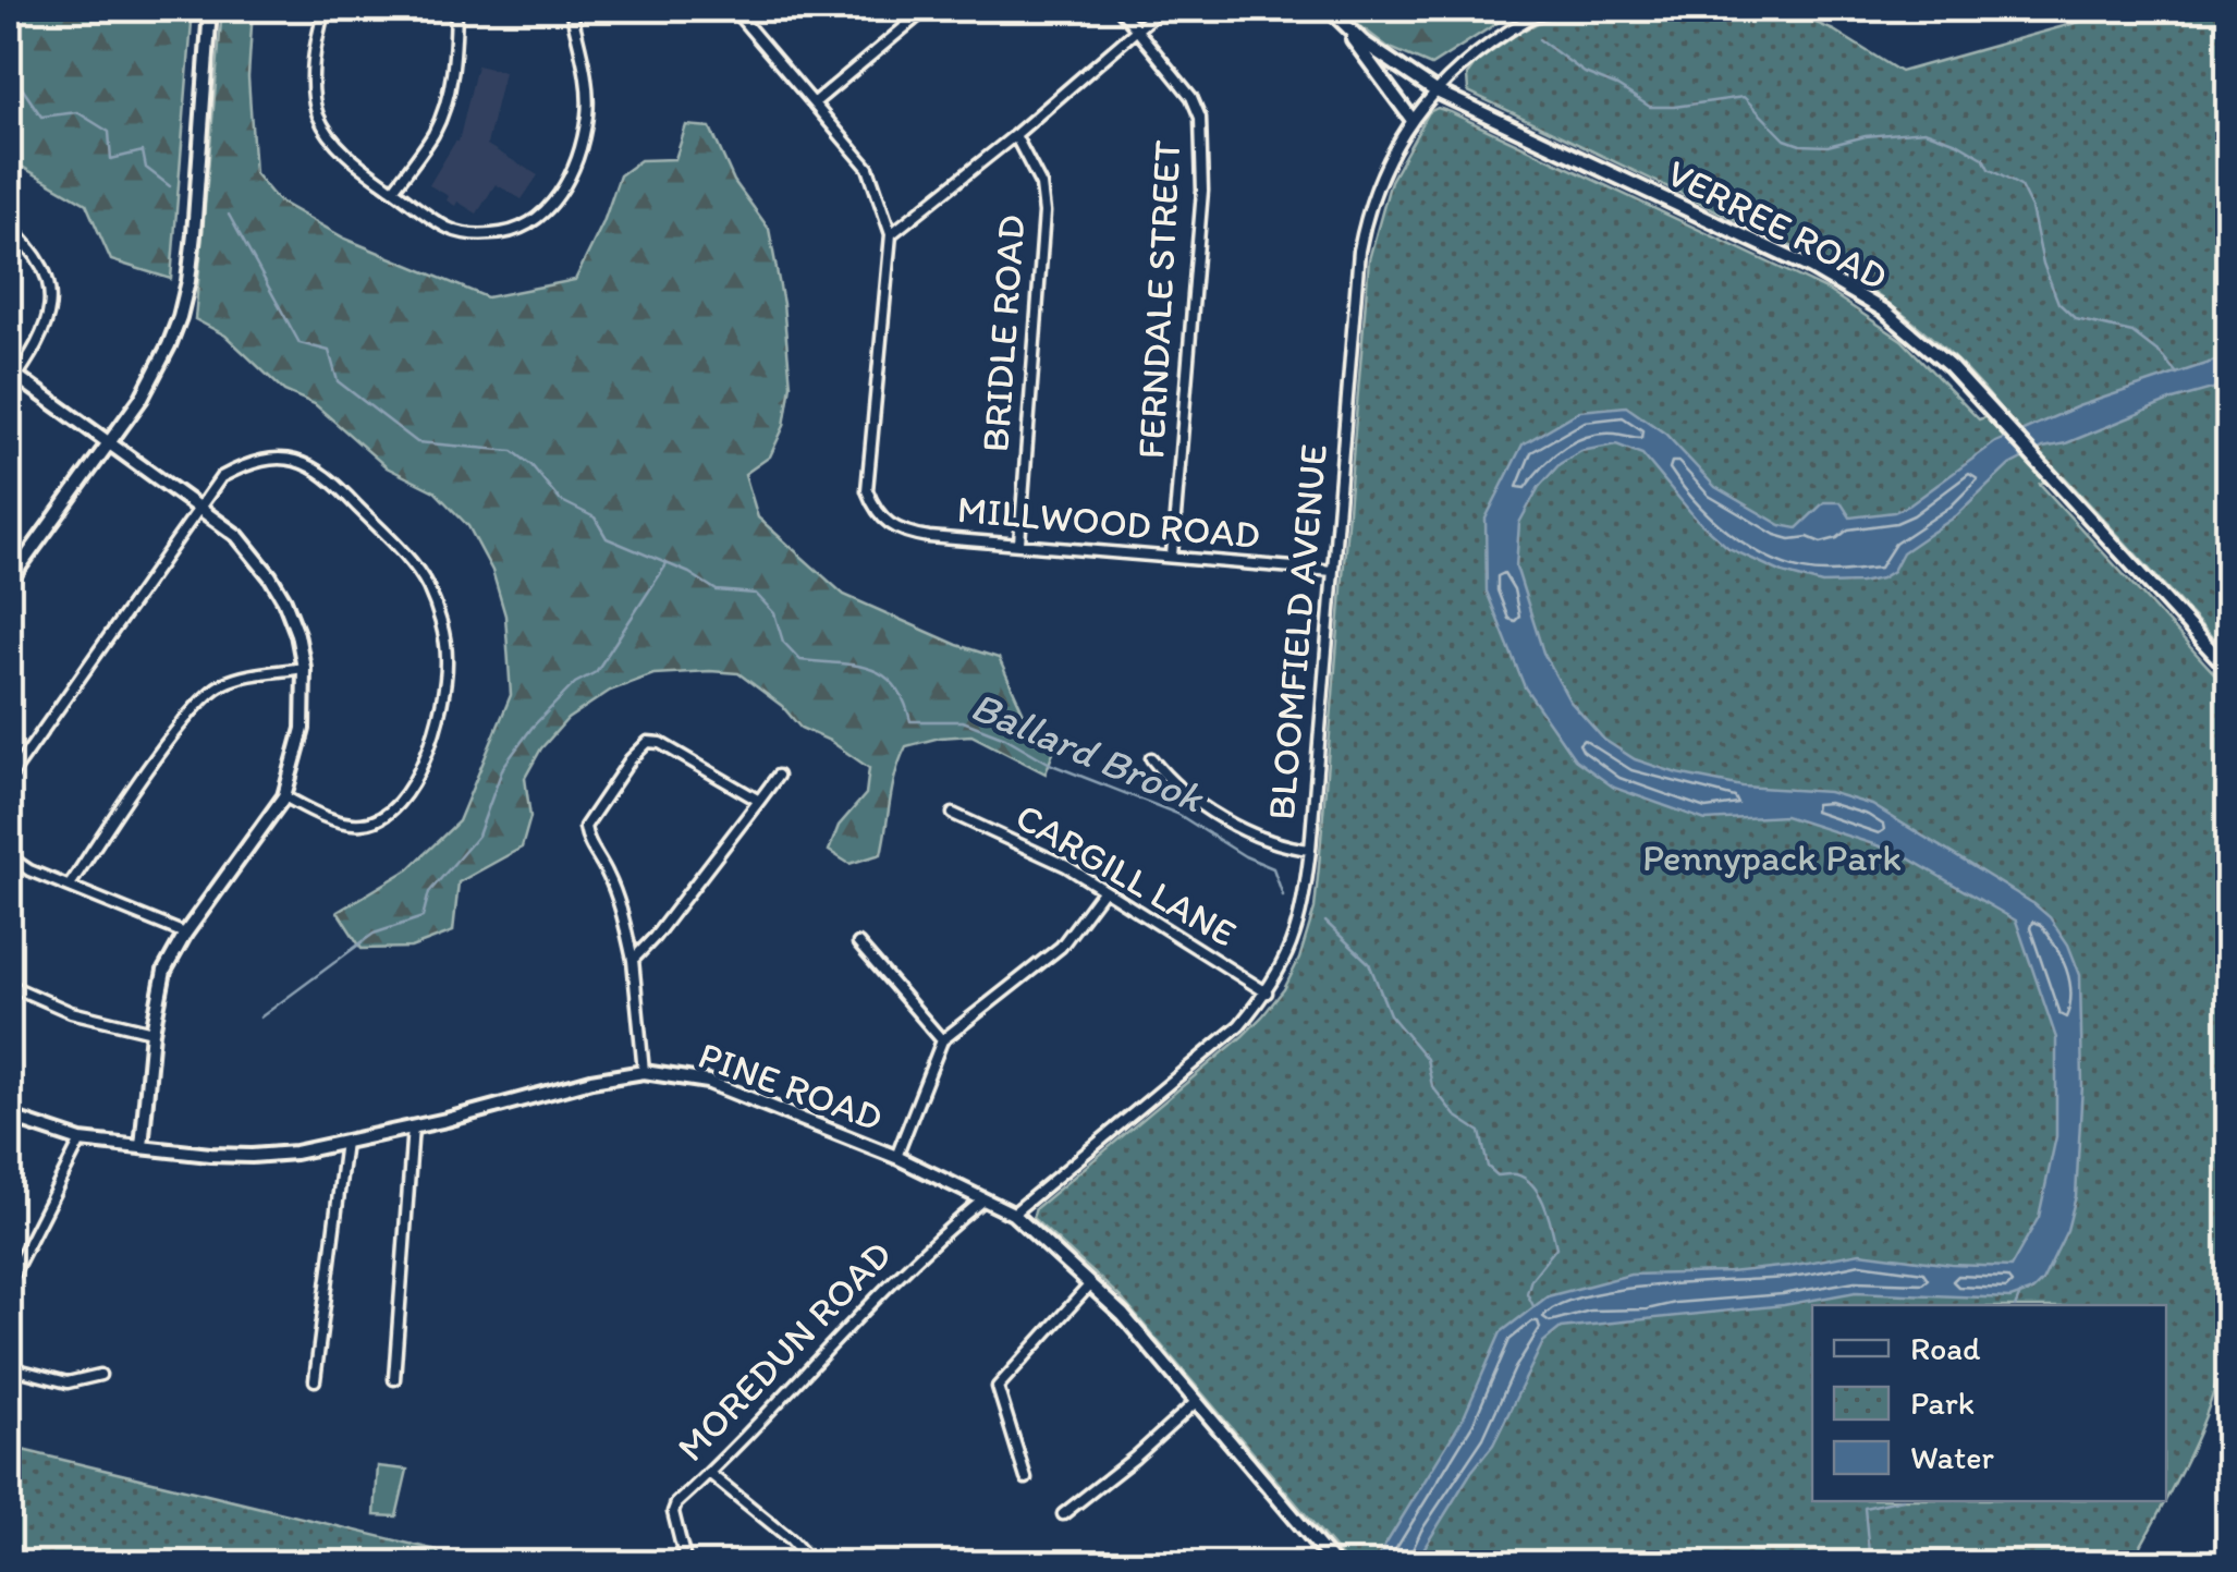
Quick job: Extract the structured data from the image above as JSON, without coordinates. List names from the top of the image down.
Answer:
{
  "streets": {
    "street": [
      "VERREE ROAD",
      "FERNDALE STREET",
      "BRIDLE ROAD",
      "MILLWOOD ROAD",
      "BLOOMFIELD AVENUE",
      "CARGILL LANE",
      "PINE ROAD",
      "MOREDUN ROAD"
    ]
  },
  "crossings": [
    ["VERREE ROAD", "BLOOMFIELD AVENUE"],
    ["FERNDALE STREET", "MILLWOOD ROAD"],
    ["BRIDLE ROAD", "MILLWOOD ROAD"],
    ["MILLWOOD ROAD", "BLOOMFIELD AVENUE"],
    ["BLOOMFIELD AVENUE", "CARGILL LANE"],
    ["BLOOMFIELD AVENUE", "PINE ROAD"],
    ["PINE ROAD", "MOREDUN ROAD"]
  ],
  "water": ["Ballard Brook"],
  "parks": ["Pennypack Park"],
  "legend": ["Road", "Park", "Water"]
}
